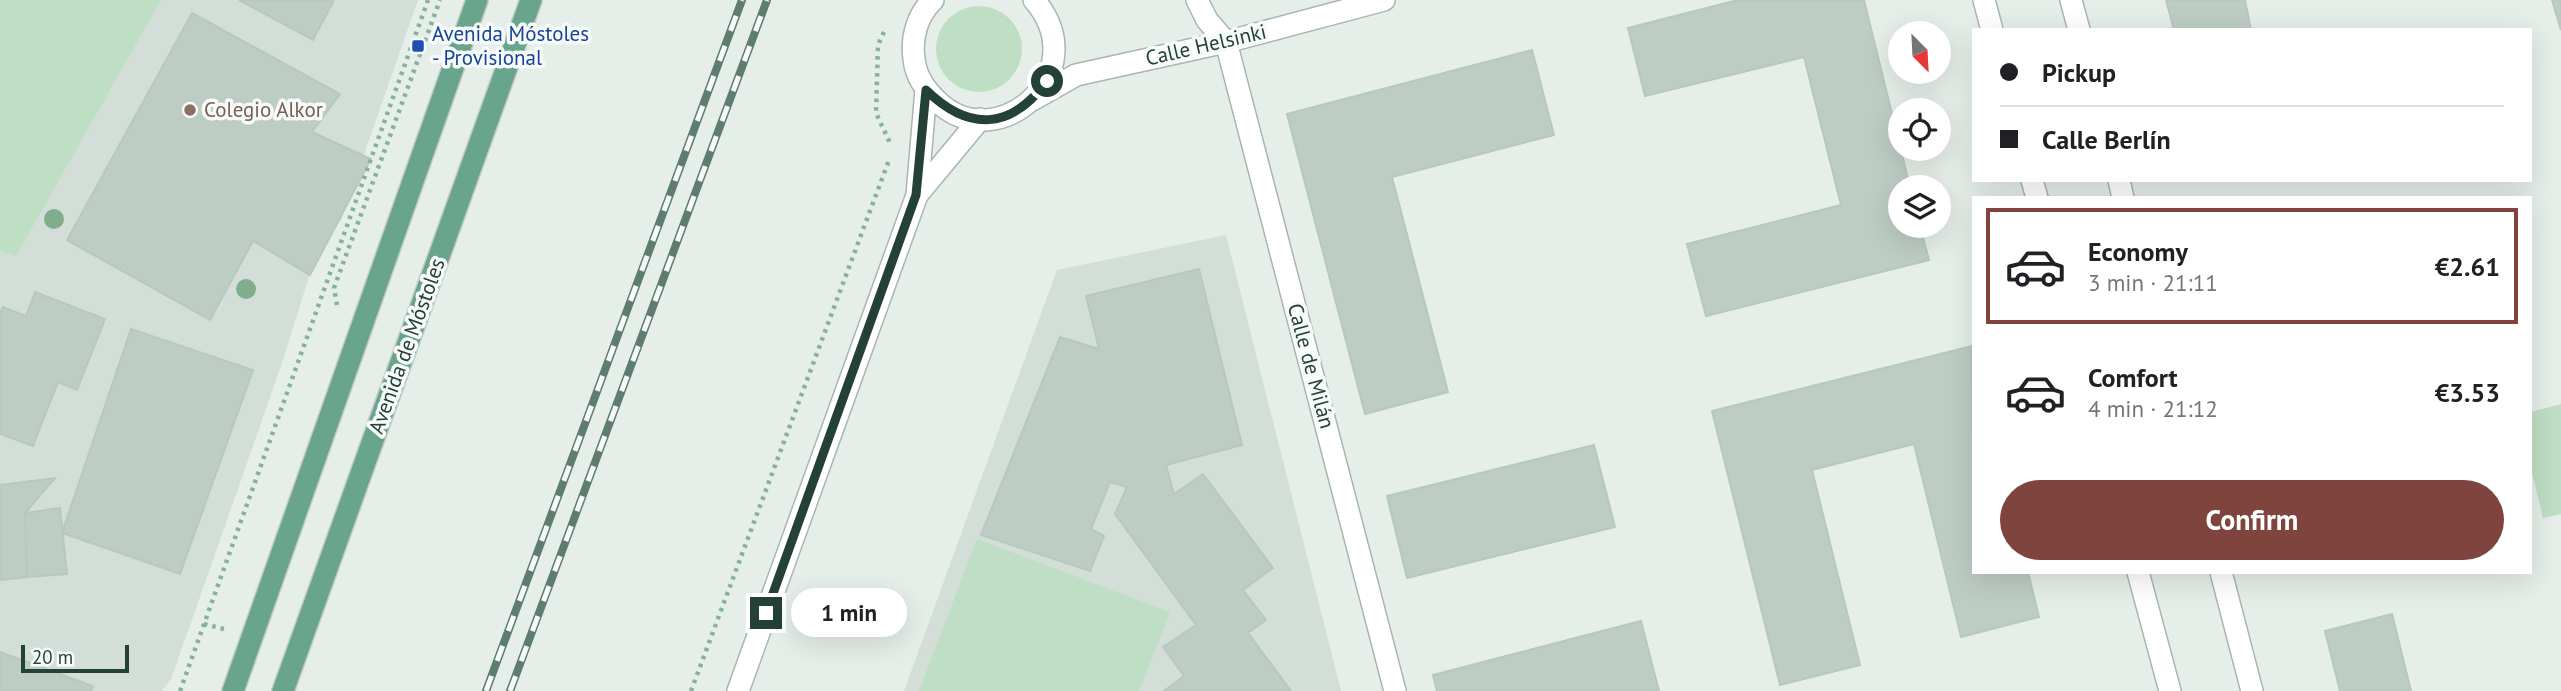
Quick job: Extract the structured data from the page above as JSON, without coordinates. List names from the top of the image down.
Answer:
{
  "streets": {
    "main road": ["Avenida de Móstoles"],
    "street": ["Calle Helsinki", "Calle de Milán"]
  },
  "crossings": [
    ["Calle Helsinki", "Calle de Milán"]
  ],
  "places": {
    "transit": ["Avenida Móstoles - Provisional"],
    "other": ["Colegio Alkor"]
  },
  "scale_bar": "20 m",
  "north": "bottom right",
  "page": {
    "banner": ["Pickup", "Calle Berlín"],
    "list": [
      {
        "name": "Economy",
        "note": "3 min · 21:11",
        "value": "€2.61"
      },
      {
        "name": "Comfort",
        "note": "4 min · 21:12",
        "value": "€3.53"
      }
    ],
    "buttons": "Confirm",
    "bubble": "1 min",
    "scale": "20 m"
  }
}
